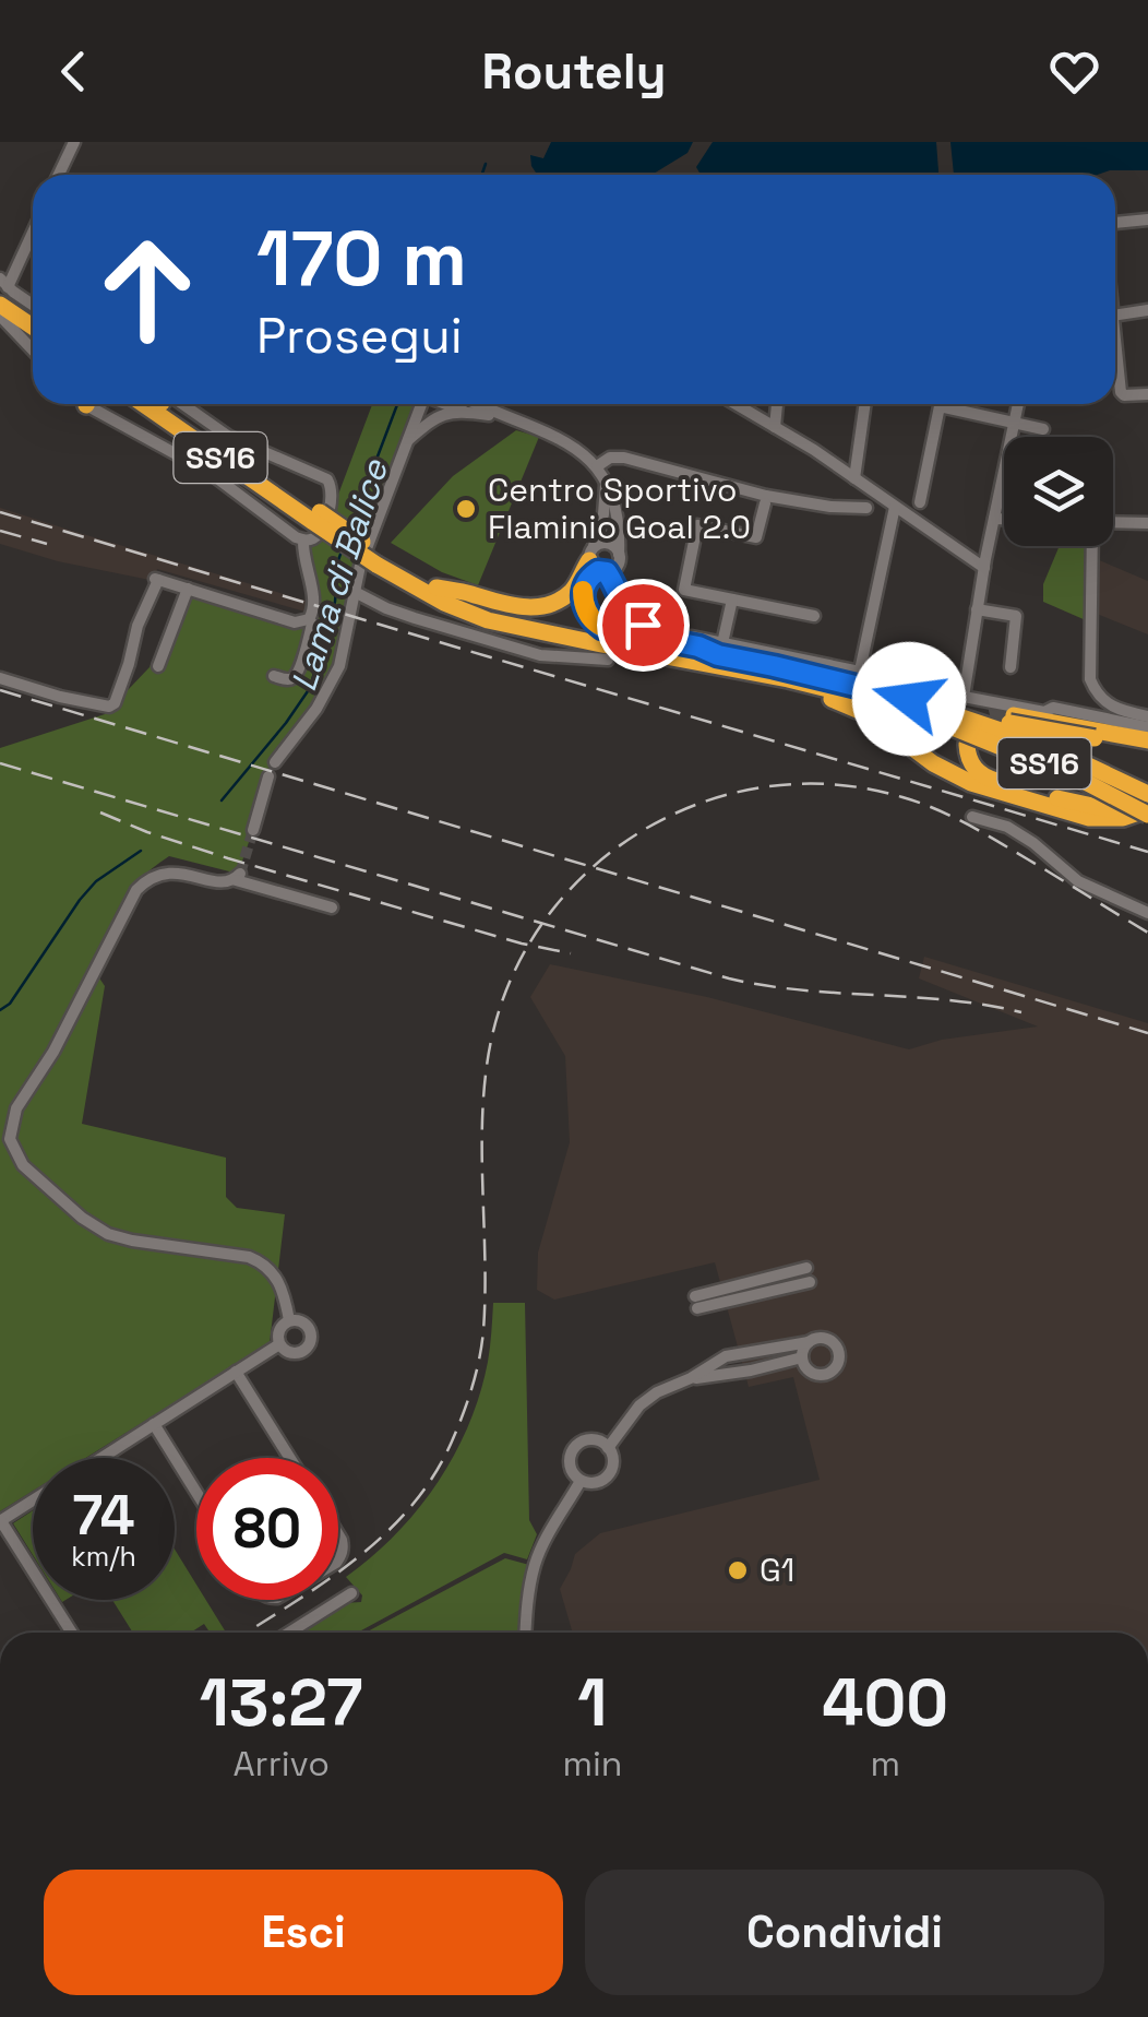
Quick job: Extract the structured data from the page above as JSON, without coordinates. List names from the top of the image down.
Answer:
{
  "streets": {
    "highway": ["SS16"]
  },
  "water": ["Lama di Balice"],
  "places": ["Centro Sportivo Flaminio Goal 2.0", "G1"],
  "page": {
    "header": "Routely",
    "turn": ["170 m", "Prosegui"],
    "speed": "74 km/h",
    "limit": "80",
    "eta": [
      "13:27",
      "Arrivo",
      "1",
      "min",
      "400",
      "m"
    ],
    "buttons": ["Esci", "Condividi"]
  }
}
